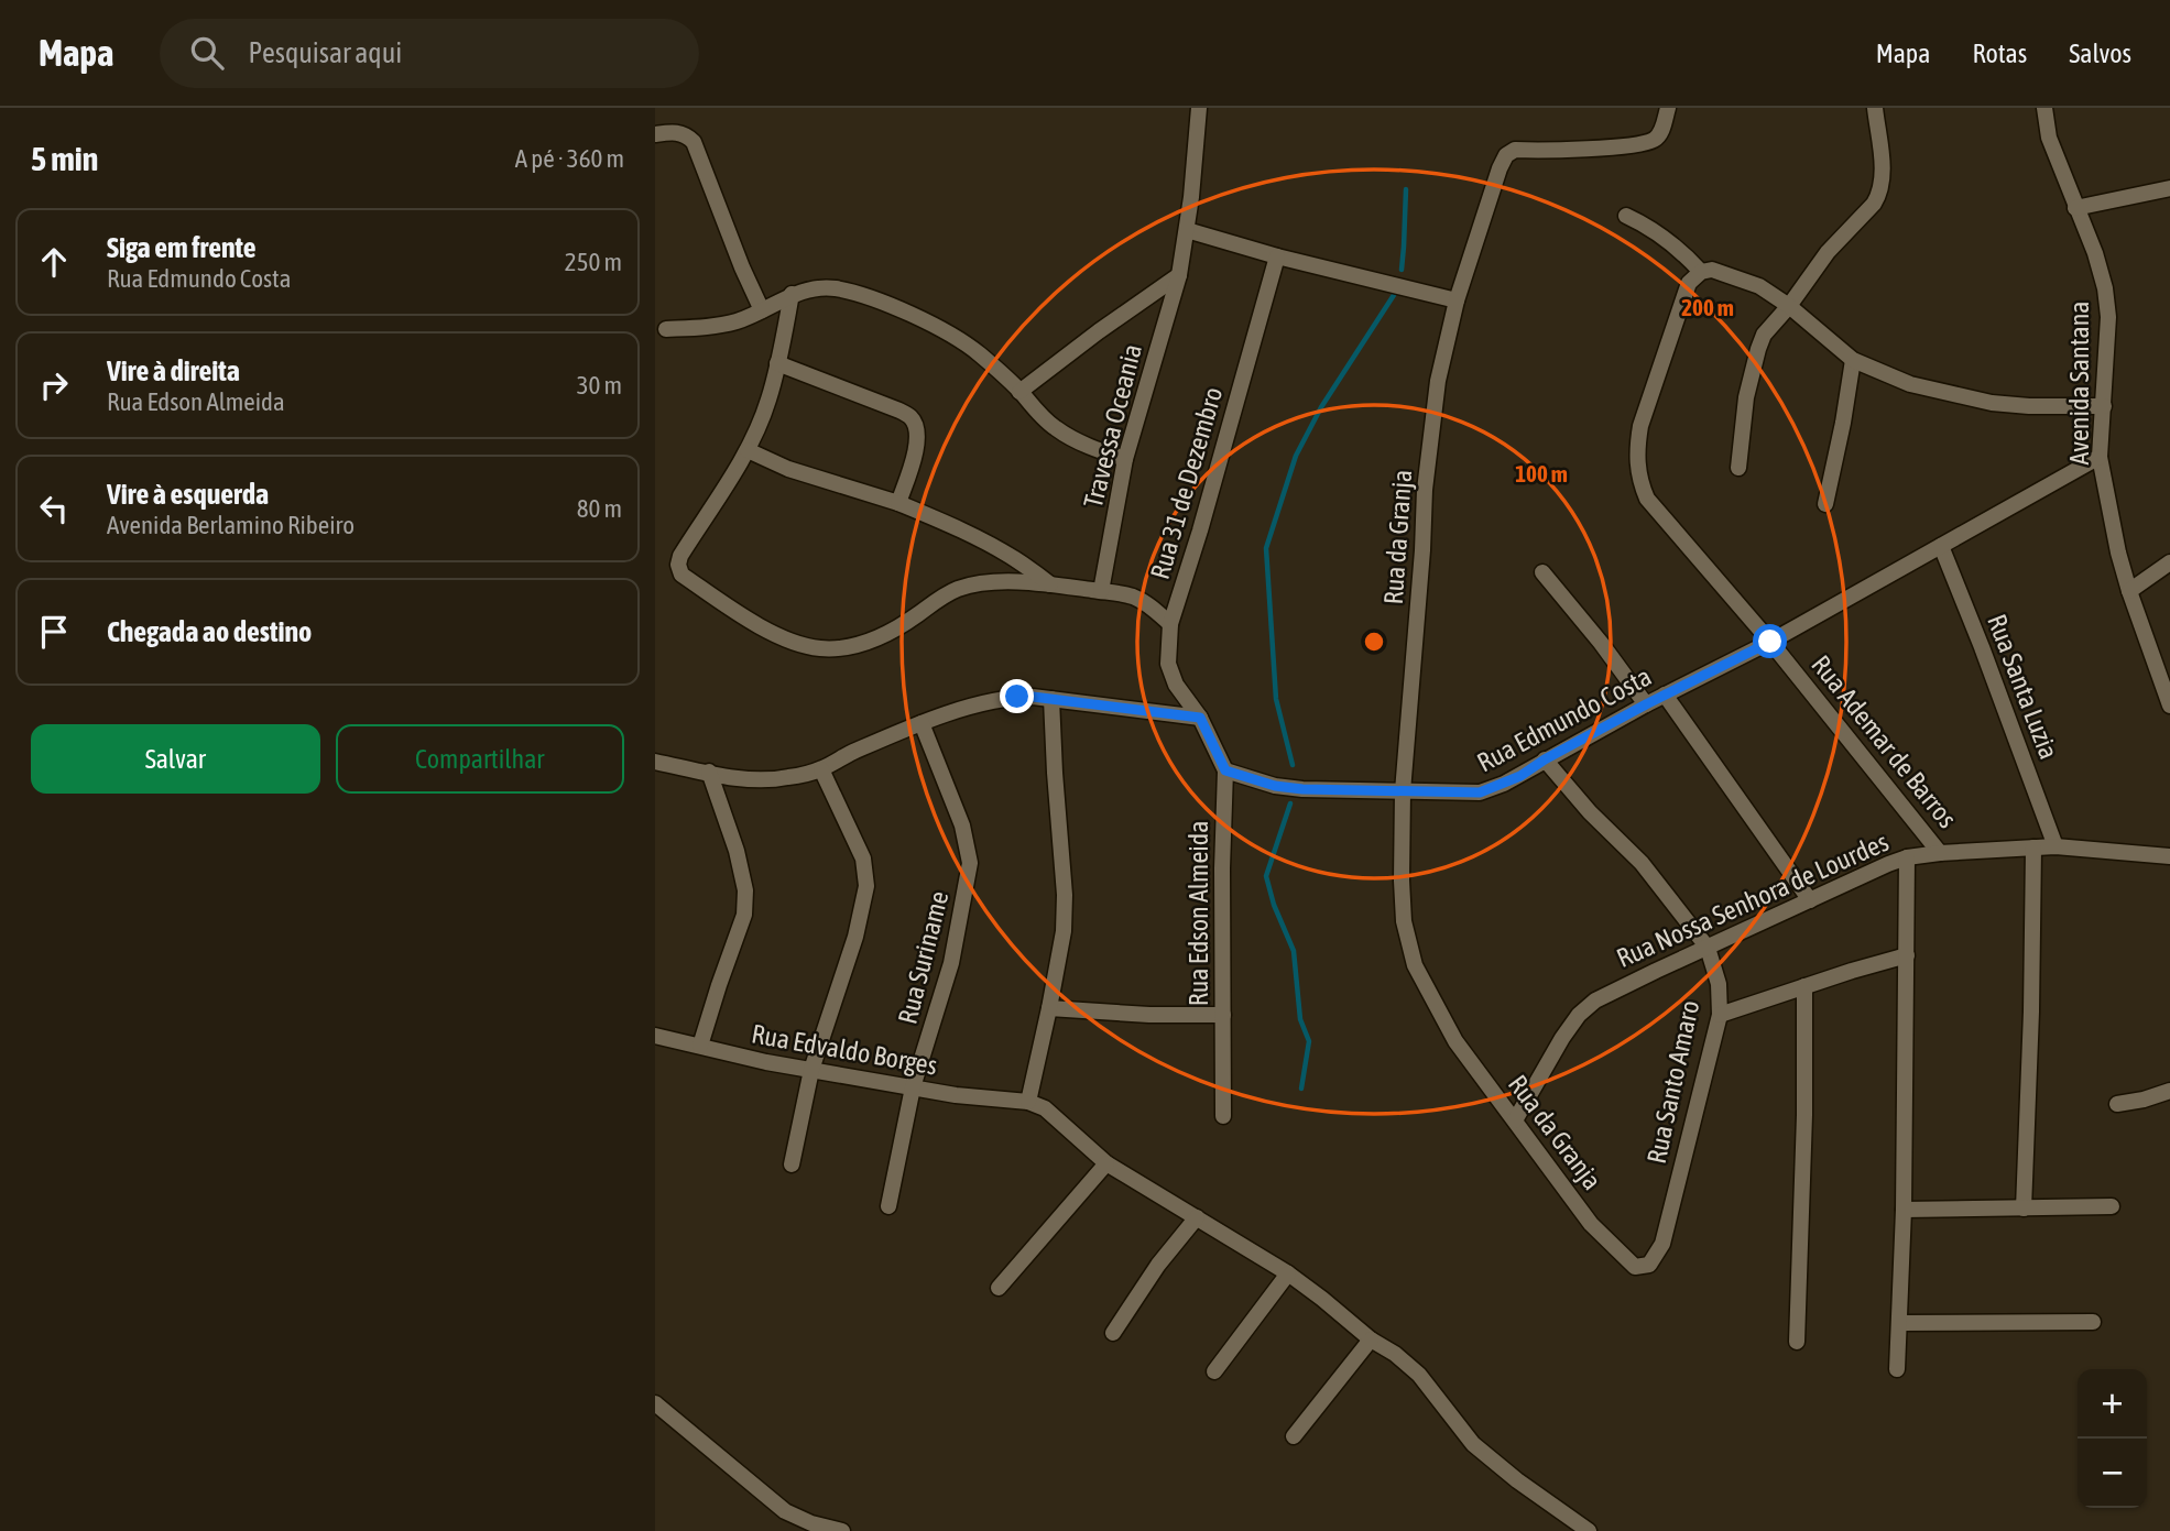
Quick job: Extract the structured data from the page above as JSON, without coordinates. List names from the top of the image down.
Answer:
{
  "streets": {
    "street": [
      "Avenida Santana",
      "Travessa Oceania",
      "Rua 31 de Dezembro",
      "Rua da Granja",
      "Rua Santa Luzia",
      "Rua Edmundo Costa",
      "Rua Ademar de Barros",
      "Rua Nossa Senhora de Lourdes",
      "Rua Edson Almeida",
      "Rua Suriname",
      "Rua Edvaldo Borges",
      "Rua Santo Amaro"
    ]
  },
  "crossings": [
    ["Avenida Santana", "Rua Edmundo Costa"],
    ["Rua 31 de Dezembro", "Rua Edson Almeida"],
    ["Rua da Granja", "Rua Edmundo Costa"],
    ["Rua da Granja", "Rua Nossa Senhora de Lourdes"],
    ["Rua da Granja", "Rua Santo Amaro"],
    ["Rua Santa Luzia", "Rua Edmundo Costa"],
    ["Rua Santa Luzia", "Rua Nossa Senhora de Lourdes"],
    ["Rua Edmundo Costa", "Rua Ademar de Barros"],
    ["Rua Edmundo Costa", "Rua Edson Almeida"],
    ["Rua Edmundo Costa", "Rua Santo Amaro"],
    ["Rua Ademar de Barros", "Rua Nossa Senhora de Lourdes"],
    ["Rua Nossa Senhora de Lourdes", "Rua Santo Amaro"],
    ["Rua Suriname", "Rua Edvaldo Borges"]
  ],
  "page": {
    "header": "Mapa",
    "search": "Pesquisar aqui",
    "nav": ["Mapa", "Rotas", "Salvos"],
    "heading": ["5 min", "A pé · 360 m"],
    "list": [
      ["Siga em frente", "Rua Edmundo Costa", "250 m"],
      ["Vire à direita", "Rua Edson Almeida", "30 m"],
      ["Vire à esquerda", "Avenida Berlamino Ribeiro", "80 m"],
      "Chegada ao destino"
    ],
    "buttons": ["Salvar", "Compartilhar"],
    "map_buttons": ["+", "−"]
  },
  "rings": ["200 m", "100 m"]
}
